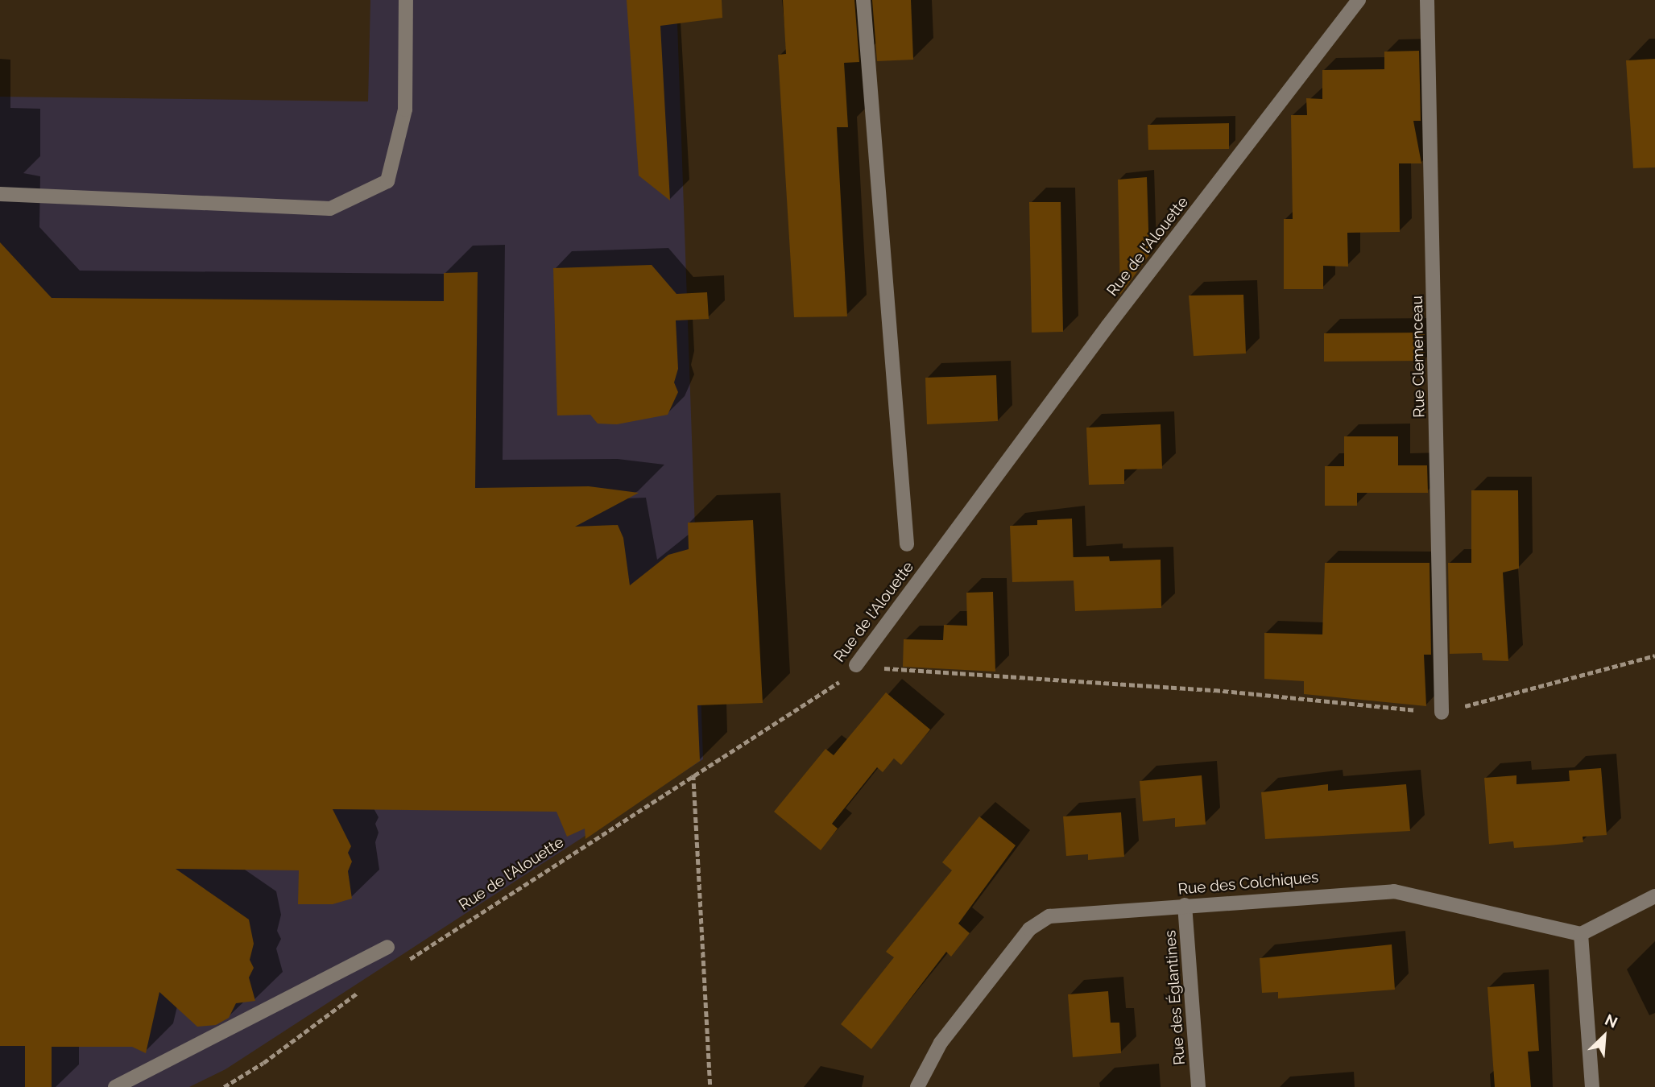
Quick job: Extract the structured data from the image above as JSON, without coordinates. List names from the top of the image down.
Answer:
{
  "streets": {
    "street": [
      "Rue de l'Alouette",
      "Rue Clemenceau",
      "Rue des Colchiques",
      "Rue des Églantines"
    ]
  },
  "crossings": [
    ["Rue des Colchiques", "Rue des Églantines"]
  ],
  "north": "top right"
}
